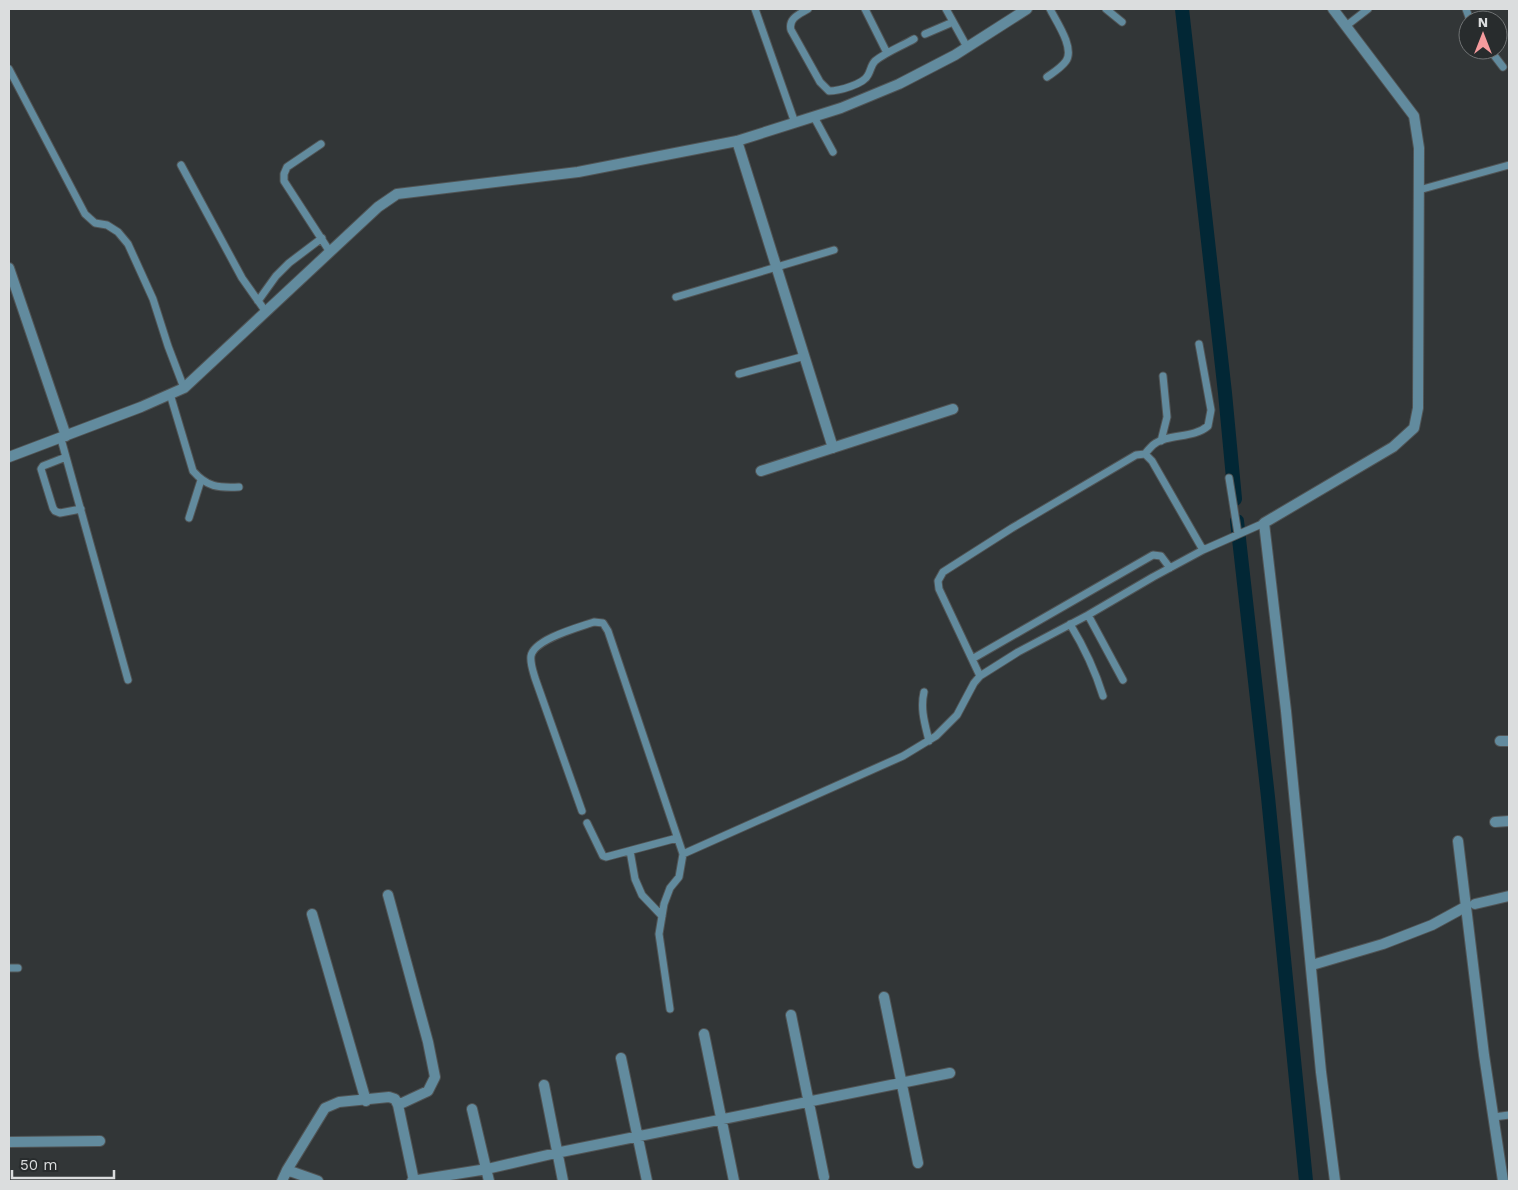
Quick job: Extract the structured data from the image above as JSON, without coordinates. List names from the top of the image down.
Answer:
{
  "scale_bar": "50 m",
  "north": "top"
}
